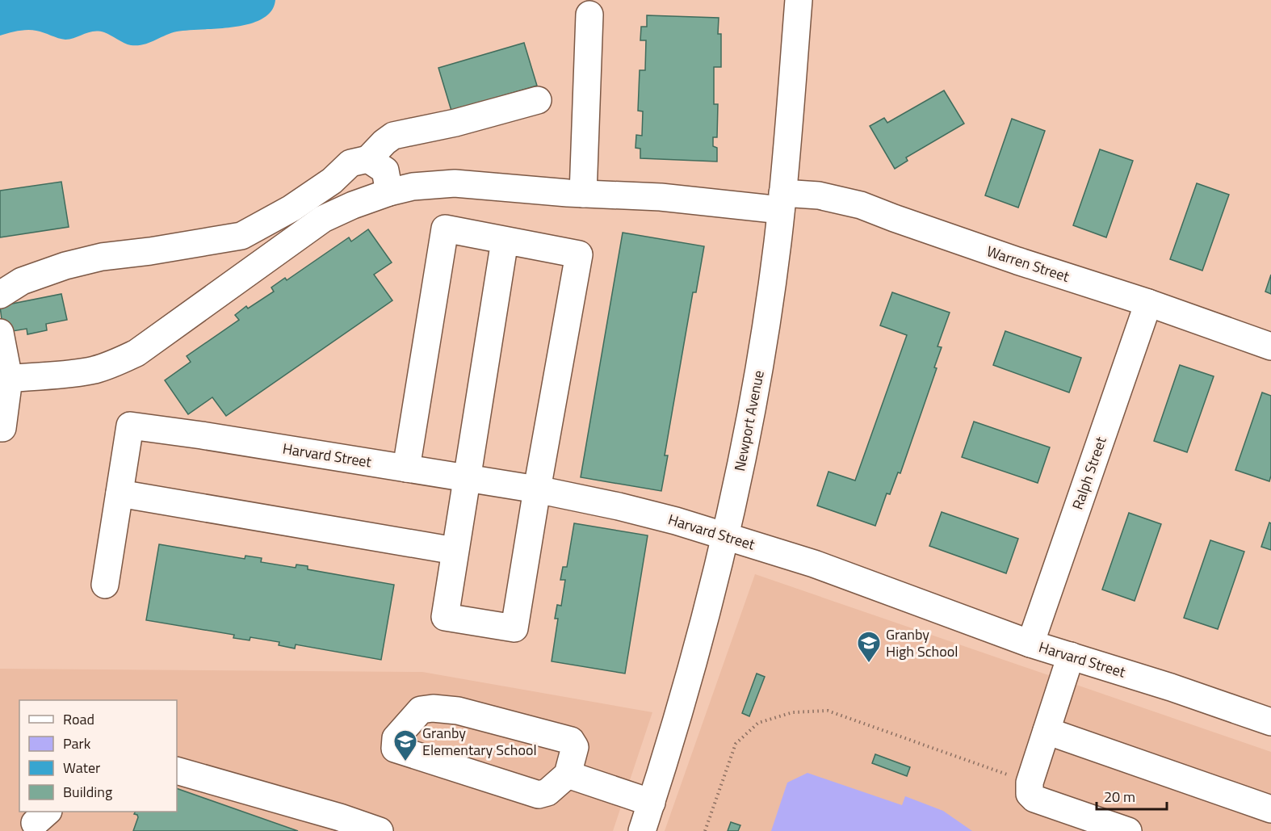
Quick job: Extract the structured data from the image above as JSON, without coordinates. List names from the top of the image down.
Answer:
{
  "streets": {
    "street": [
      "Warren Street",
      "Newport Avenue",
      "Harvard Street",
      "Ralph Street"
    ]
  },
  "crossings": [
    ["Warren Street", "Newport Avenue"],
    ["Warren Street", "Ralph Street"],
    ["Newport Avenue", "Harvard Street"],
    ["Harvard Street", "Ralph Street"]
  ],
  "places": {
    "school or university": ["Granby High School", "Granby Elementary School"]
  },
  "legend": [
    "Road",
    "Park",
    "Water",
    "Building"
  ],
  "scale_bar": "20 m"
}
